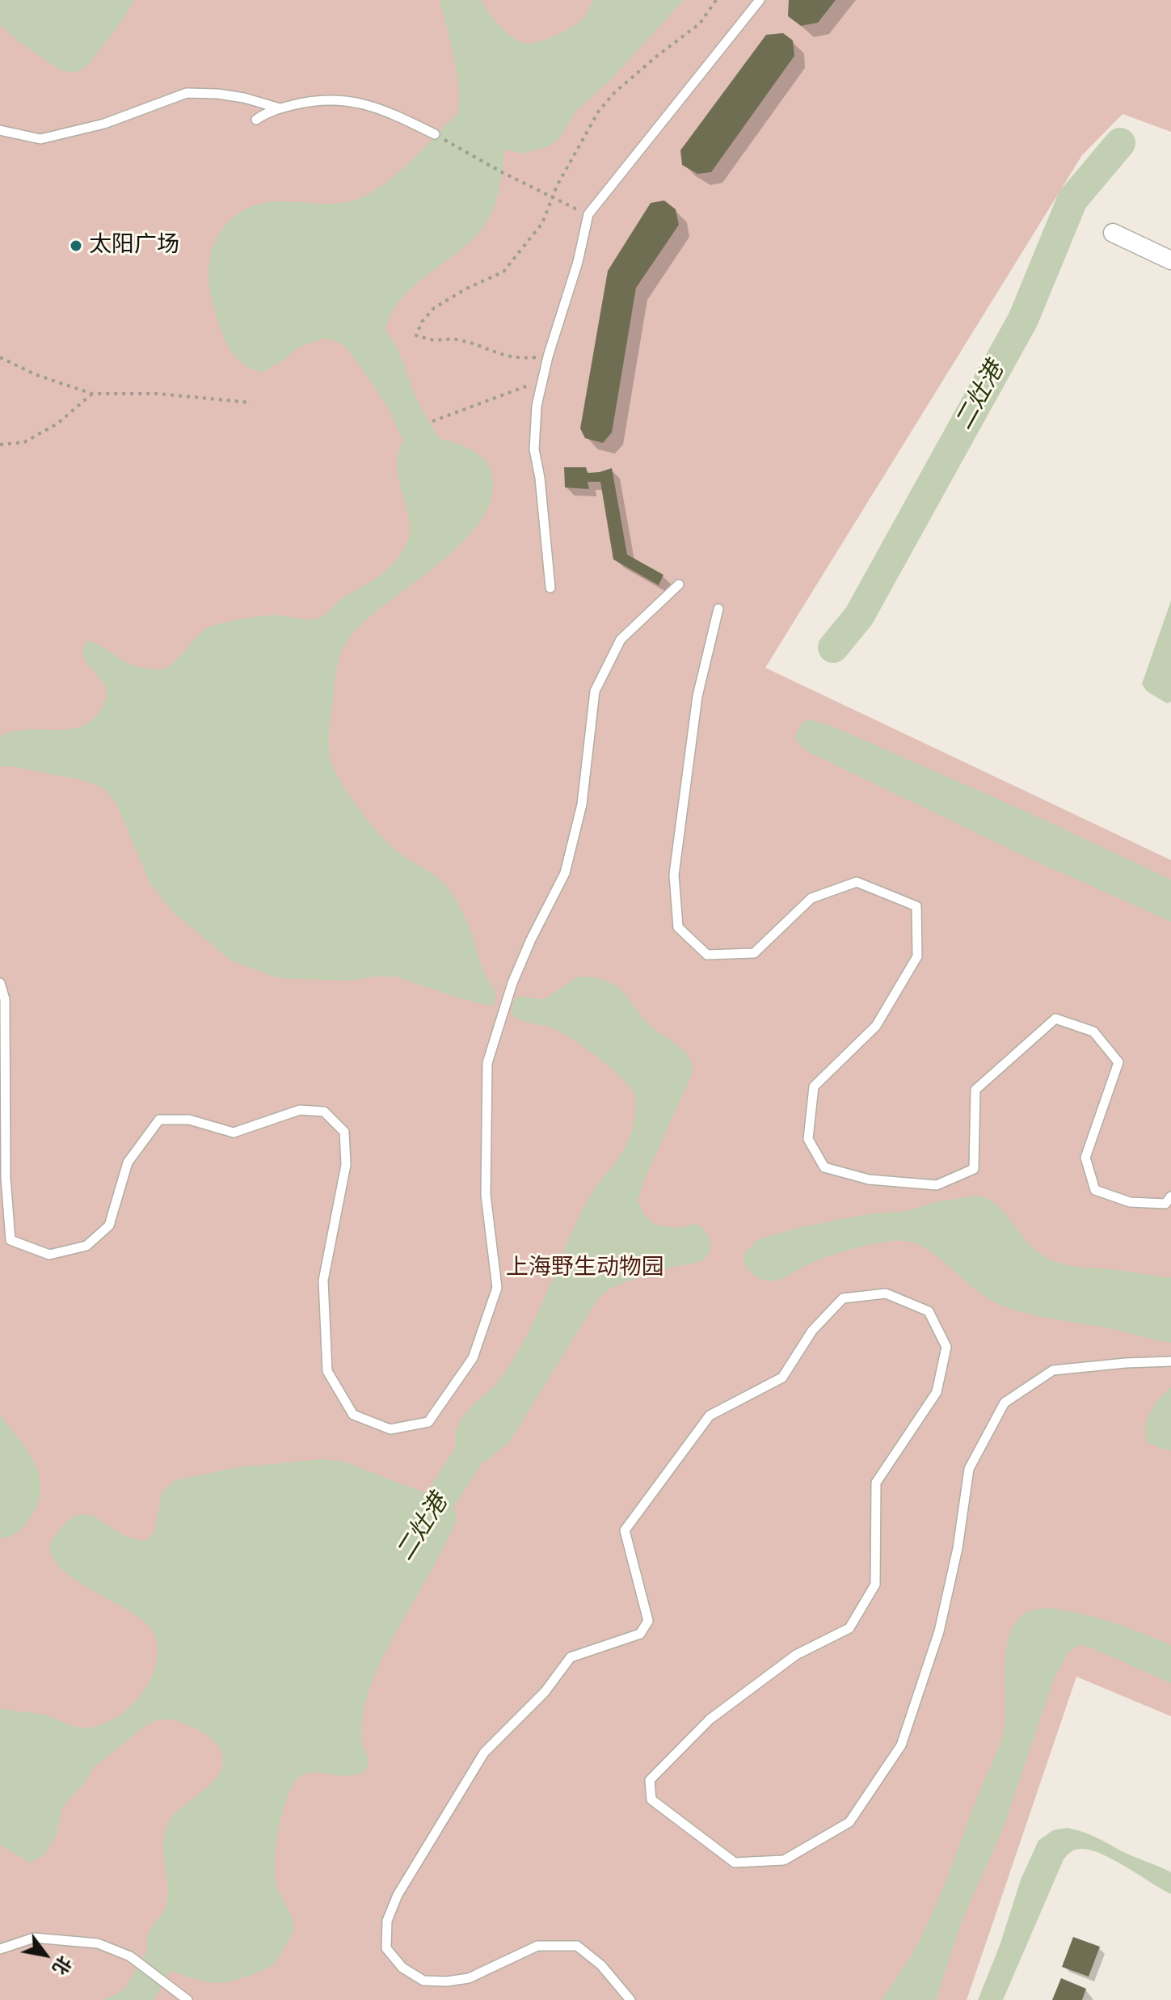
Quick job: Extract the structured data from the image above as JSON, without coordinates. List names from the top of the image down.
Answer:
{
  "water": ["二灶港"],
  "parks": ["上海野生动物园"],
  "places": ["太阳广场"],
  "north": "bottom right"
}
